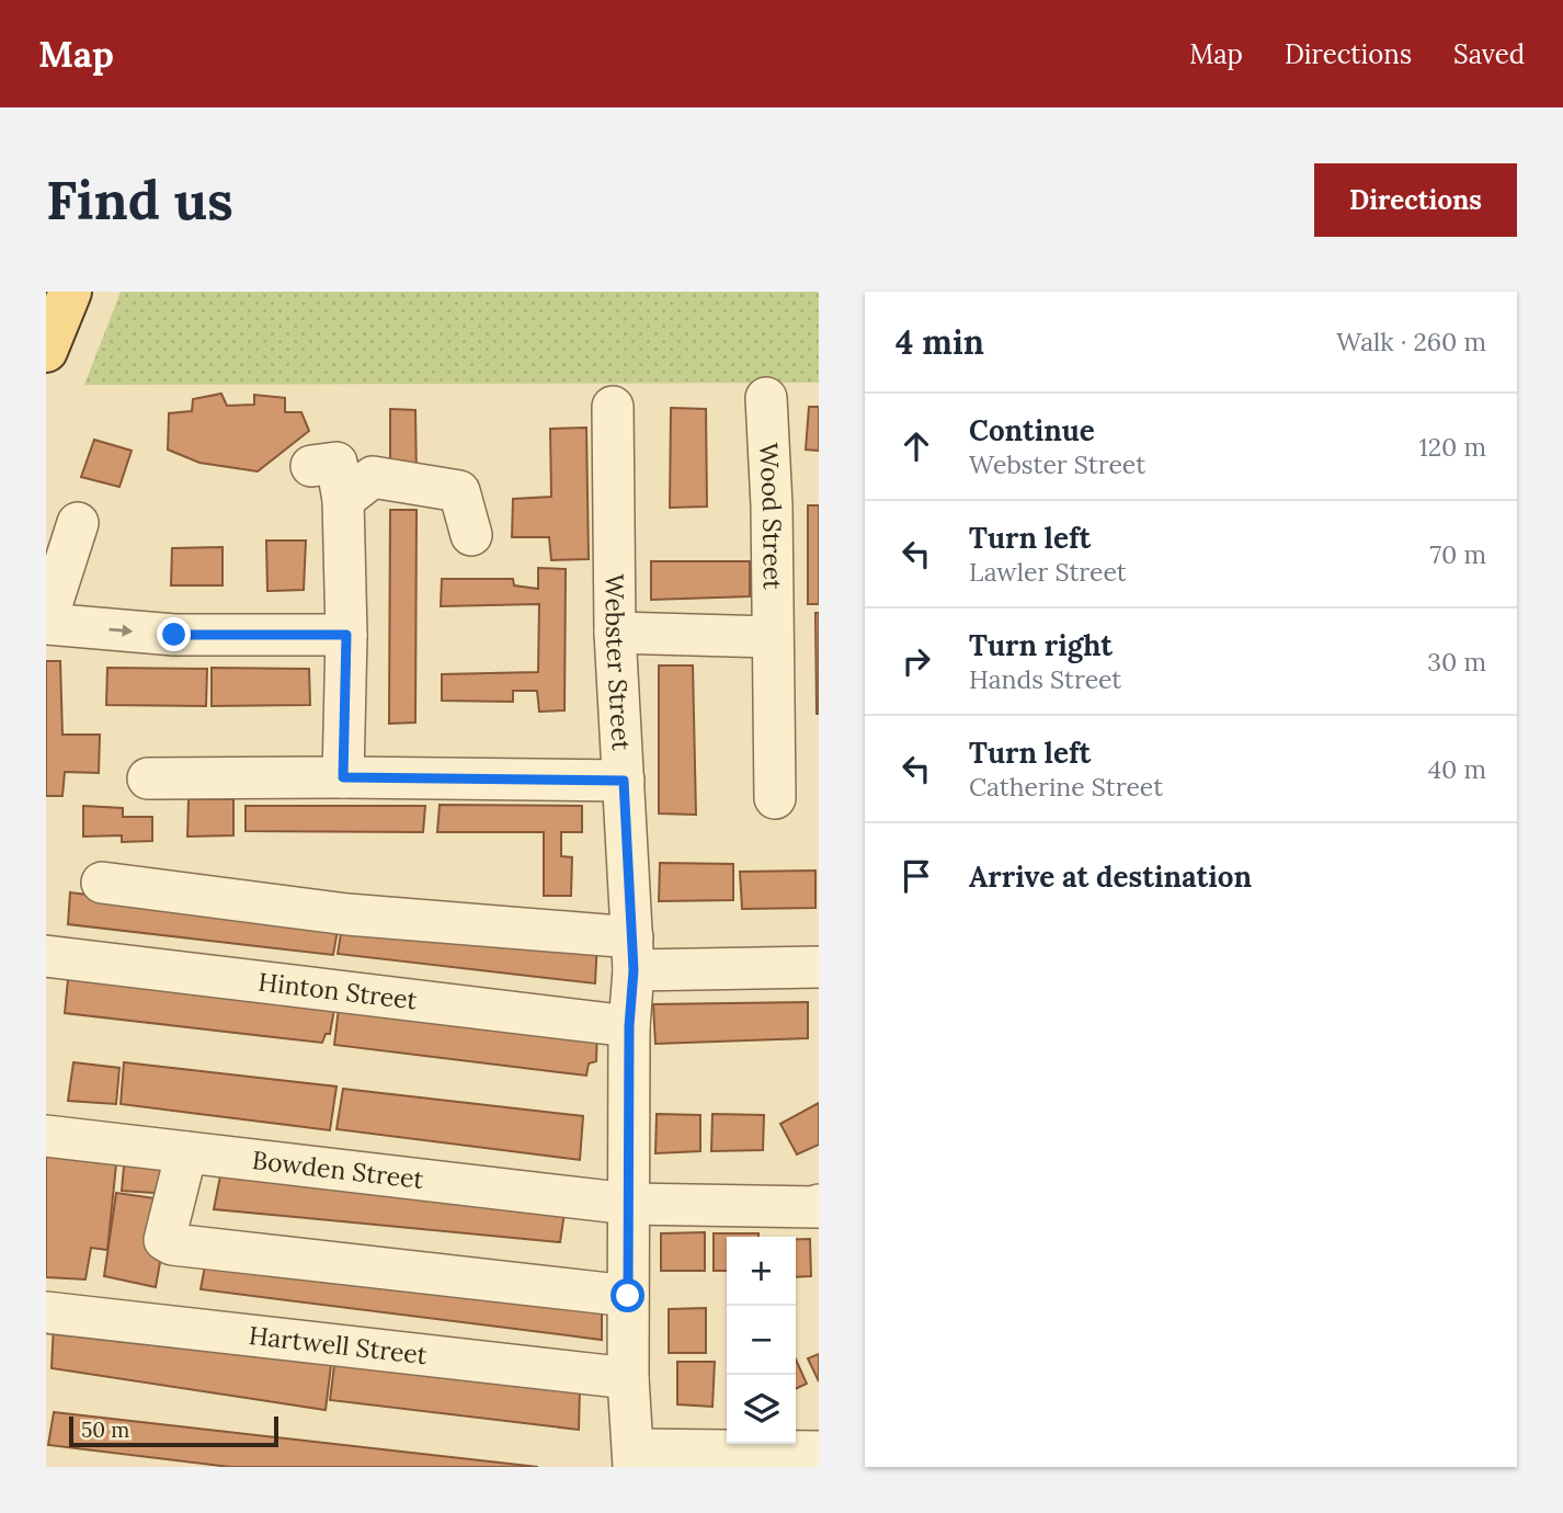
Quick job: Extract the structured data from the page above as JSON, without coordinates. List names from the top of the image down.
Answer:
{
  "streets": {
    "street": [
      "Wood Street",
      "Webster Street",
      "Hinton Street",
      "Bowden Street",
      "Hartwell Street"
    ]
  },
  "crossings": [
    ["Webster Street", "Hinton Street"],
    ["Webster Street", "Bowden Street"],
    ["Webster Street", "Hartwell Street"]
  ],
  "scale_bar": "50 m",
  "page": {
    "header": "Map",
    "nav": ["Map", "Directions", "Saved"],
    "buttons": "Directions",
    "title": "Find us",
    "heading": ["4 min", "Walk · 260 m"],
    "list": [
      ["Continue", "Webster Street", "120 m"],
      ["Turn left", "Lawler Street", "70 m"],
      ["Turn right", "Hands Street", "30 m"],
      ["Turn left", "Catherine Street", "40 m"],
      "Arrive at destination"
    ],
    "map_buttons": ["+", "−"],
    "scale": "50 m"
  }
}
